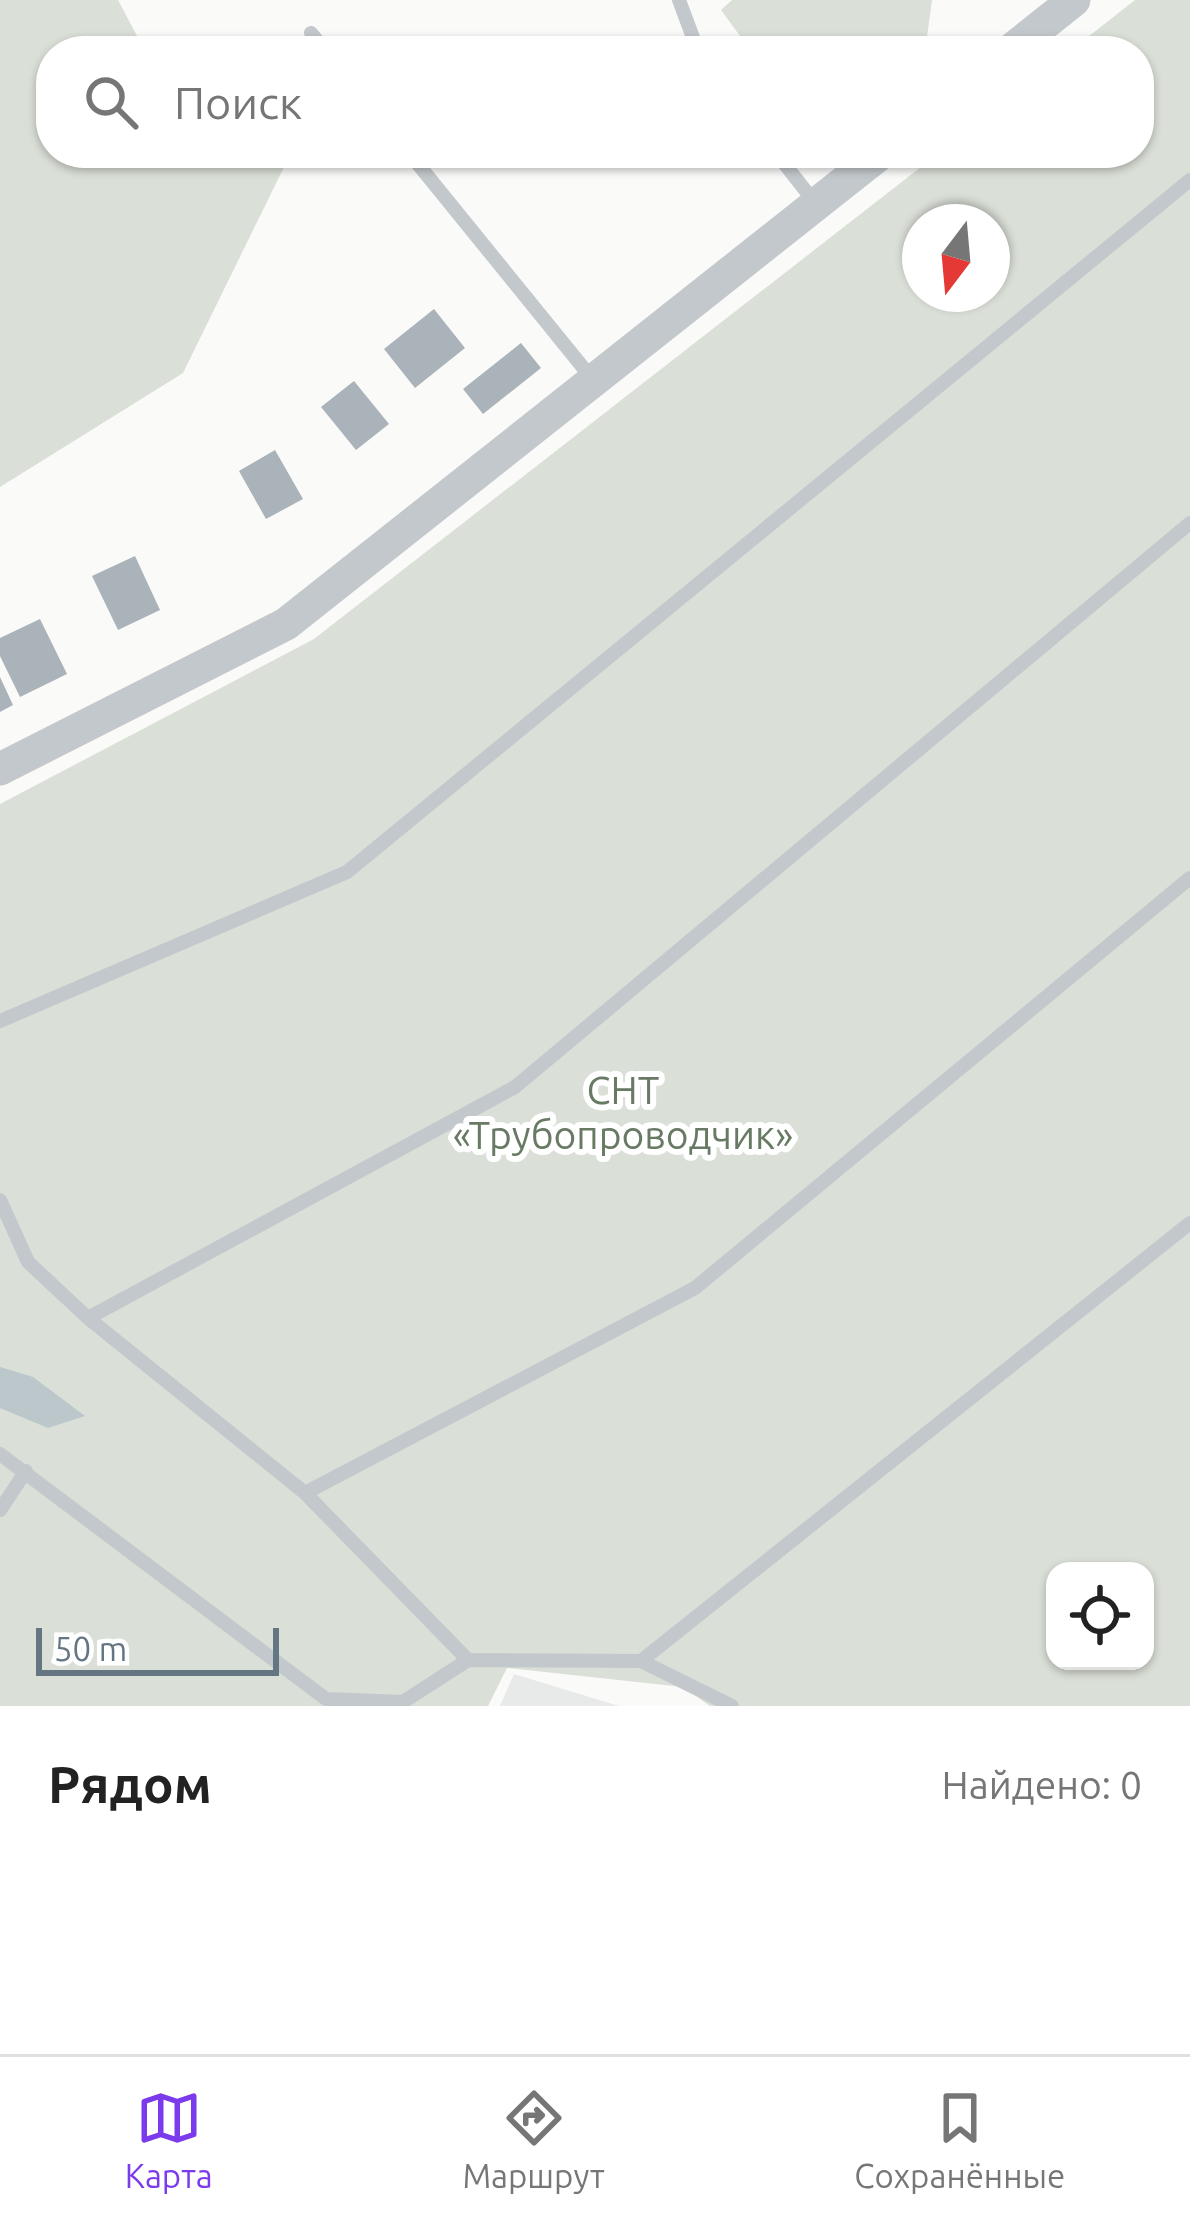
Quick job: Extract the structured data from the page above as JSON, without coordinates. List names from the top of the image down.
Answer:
{
  "parks": ["СНТ «Трубопроводчик»"],
  "scale_bar": "50 m",
  "north": "bottom",
  "page": {
    "search": "Поиск",
    "scale": "50 m",
    "heading": ["Рядом", "Найдено: 0"],
    "nav": ["Карта", "Маршрут", "Сохранённые"]
  }
}
